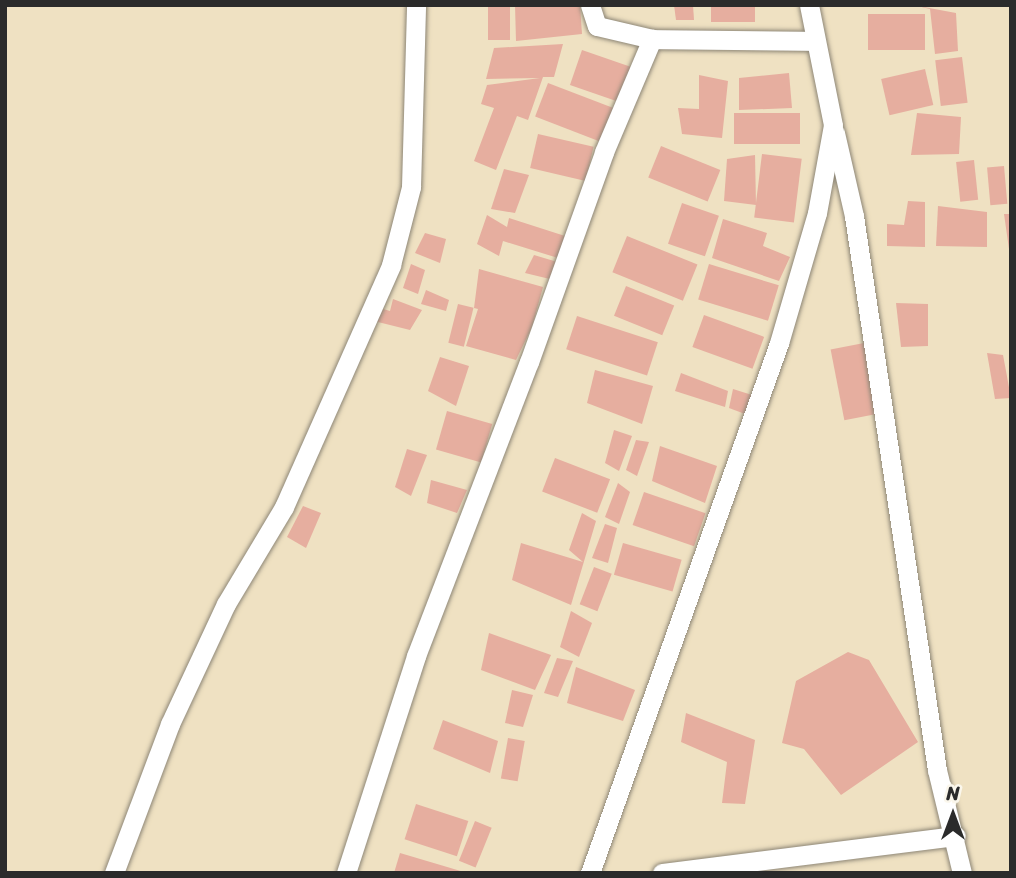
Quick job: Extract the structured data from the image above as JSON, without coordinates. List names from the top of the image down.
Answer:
{
  "north": "top"
}
